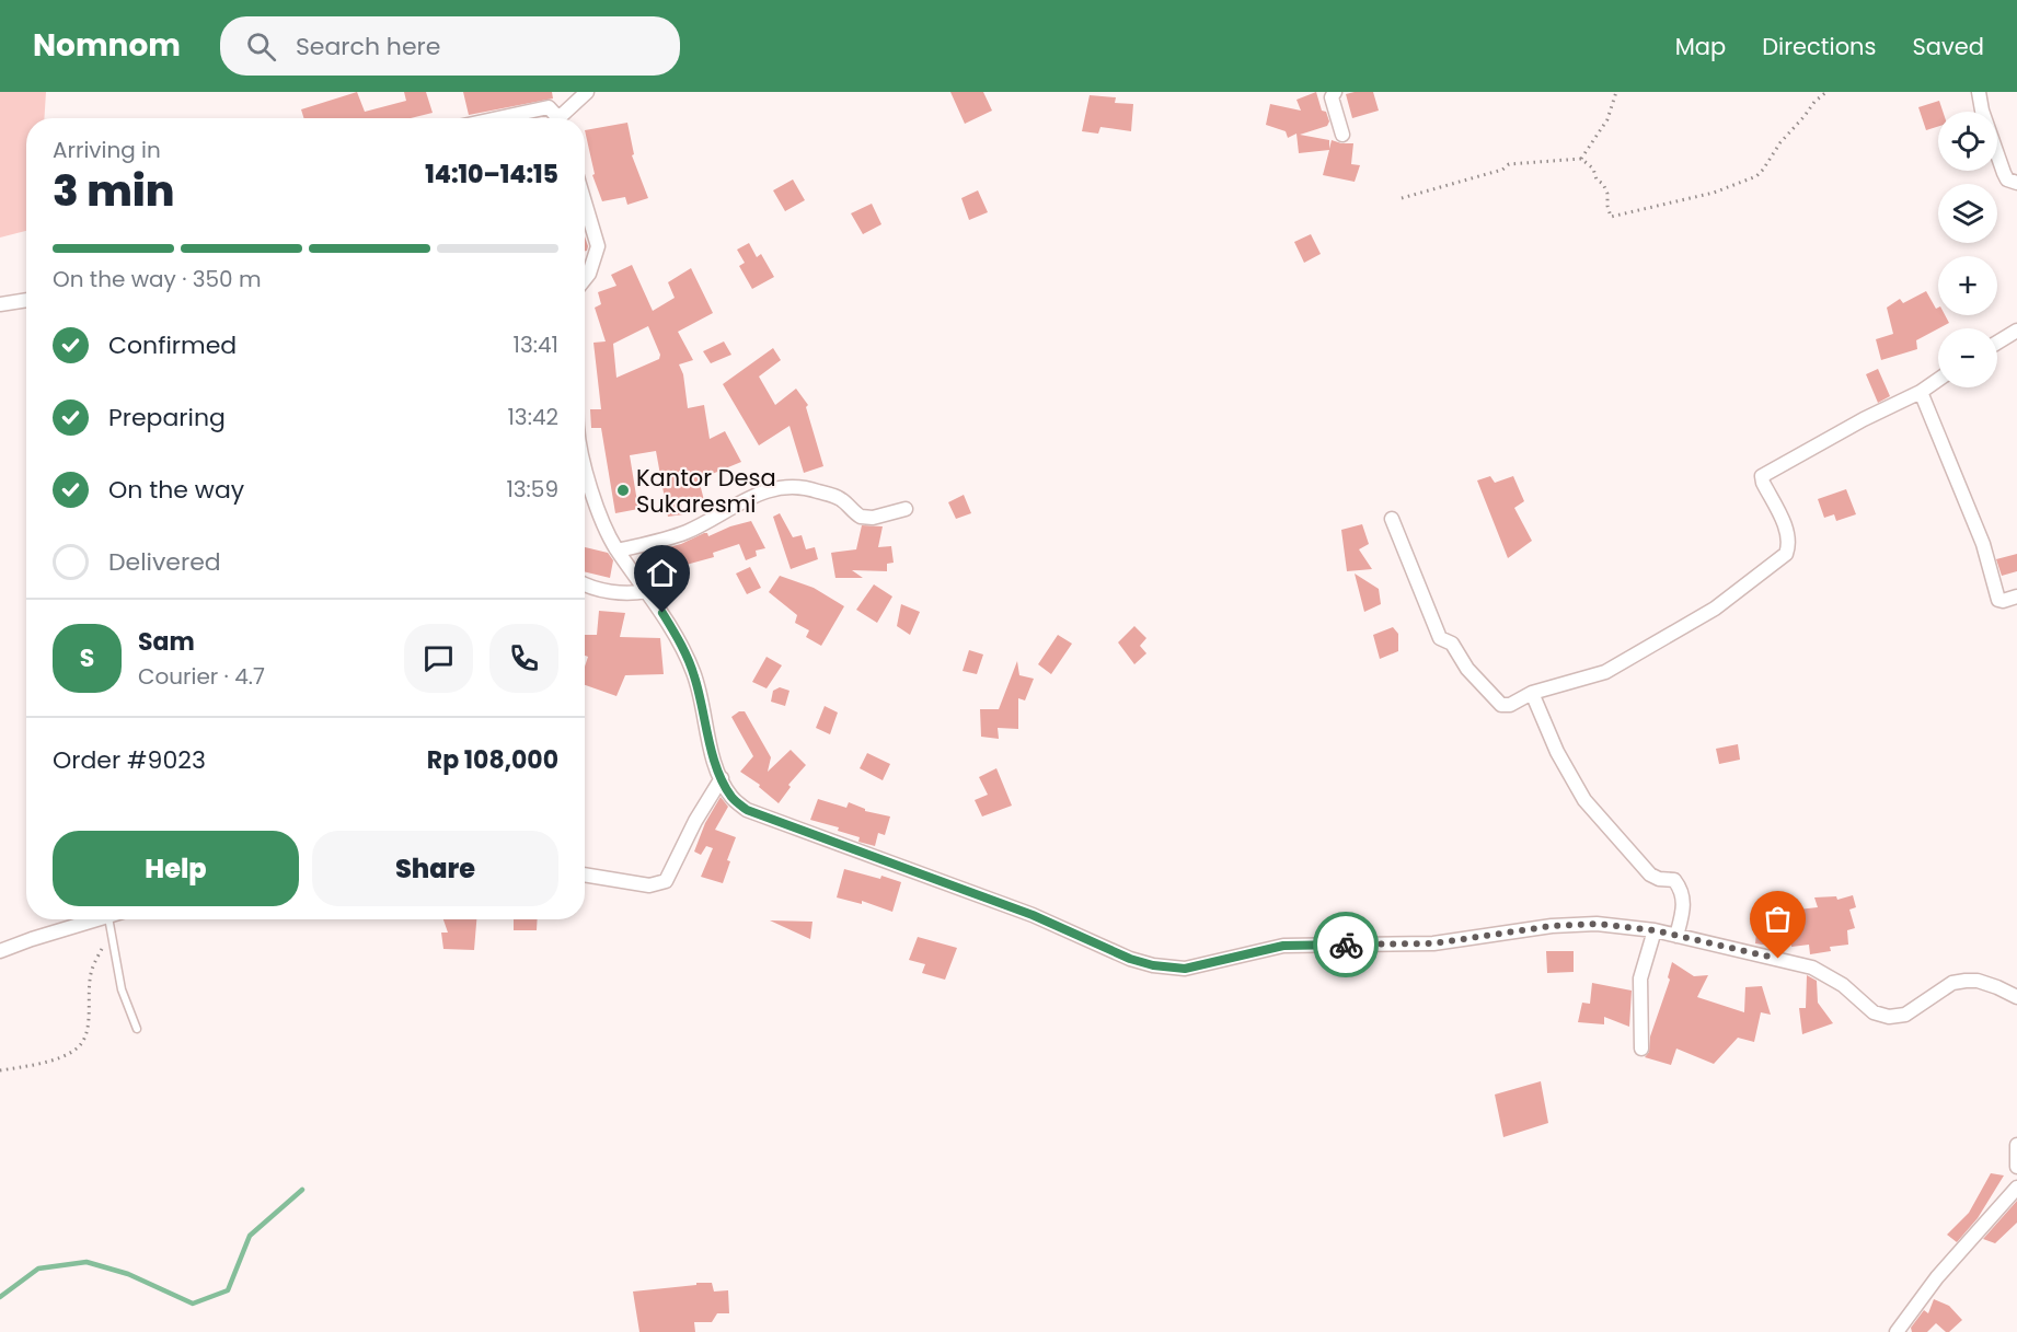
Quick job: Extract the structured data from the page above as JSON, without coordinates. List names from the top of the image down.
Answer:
{
  "places": ["Kantor Desa Sukaresmi"],
  "page": {
    "header": "Nomnom",
    "search": "Search here",
    "nav": ["Map", "Directions", "Saved"],
    "map_buttons": ["+", "−"],
    "heading": ["3 min", "Arriving in", "14:10–14:15"],
    "panel": [
      "Sam",
      "Courier · 4.7",
      "Order #9023",
      "Rp 108,000"
    ],
    "bar": "On the way · 350 m",
    "list": [
      ["Confirmed", "13:41"],
      ["Preparing", "13:42"],
      ["On the way", "13:59"],
      "Delivered"
    ],
    "round": "S",
    "buttons": ["Help", "Share"]
  }
}
